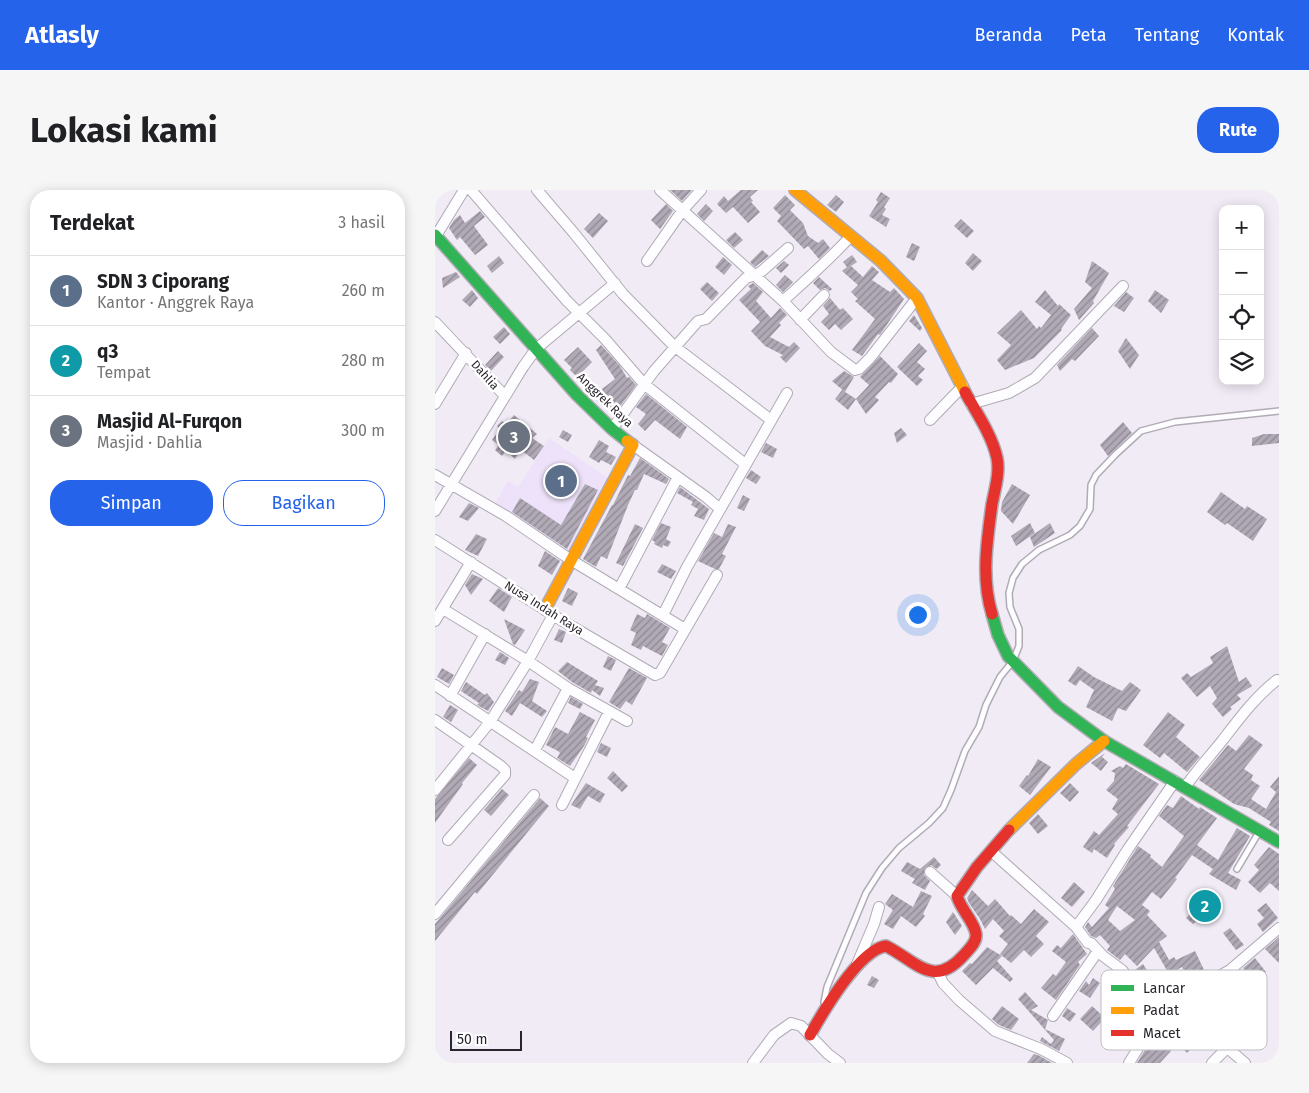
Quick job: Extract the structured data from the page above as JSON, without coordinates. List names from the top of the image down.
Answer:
{
  "streets": {
    "street": ["Dahlia", "Anggrek Raya", "Nusa Indah Raya"]
  },
  "crossings": [
    ["Anggrek Raya", "Nusa Indah Raya"]
  ],
  "legend": ["Lancar", "Padat", "Macet"],
  "scale_bar": "50 m",
  "page": {
    "header": "Atlasly",
    "nav": [
      "Beranda",
      "Peta",
      "Tentang",
      "Kontak"
    ],
    "buttons": [
      "Rute",
      ["Simpan", "Bagikan"]
    ],
    "title": "Lokasi kami",
    "heading": ["Terdekat", "3 hasil"],
    "map_buttons": ["+", "−"],
    "list": [
      {
        "mark": "1",
        "name": "SDN 3 Ciporang",
        "note": "Kantor · Anggrek Raya",
        "value": "260 m"
      },
      {
        "mark": "2",
        "name": "q3",
        "note": "Tempat",
        "value": "280 m"
      },
      {
        "mark": "3",
        "name": "Masjid Al-Furqon",
        "note": "Masjid · Dahlia",
        "value": "300 m"
      }
    ],
    "pins": ["3", "1", "2"],
    "scale": "50 m"
  }
}
